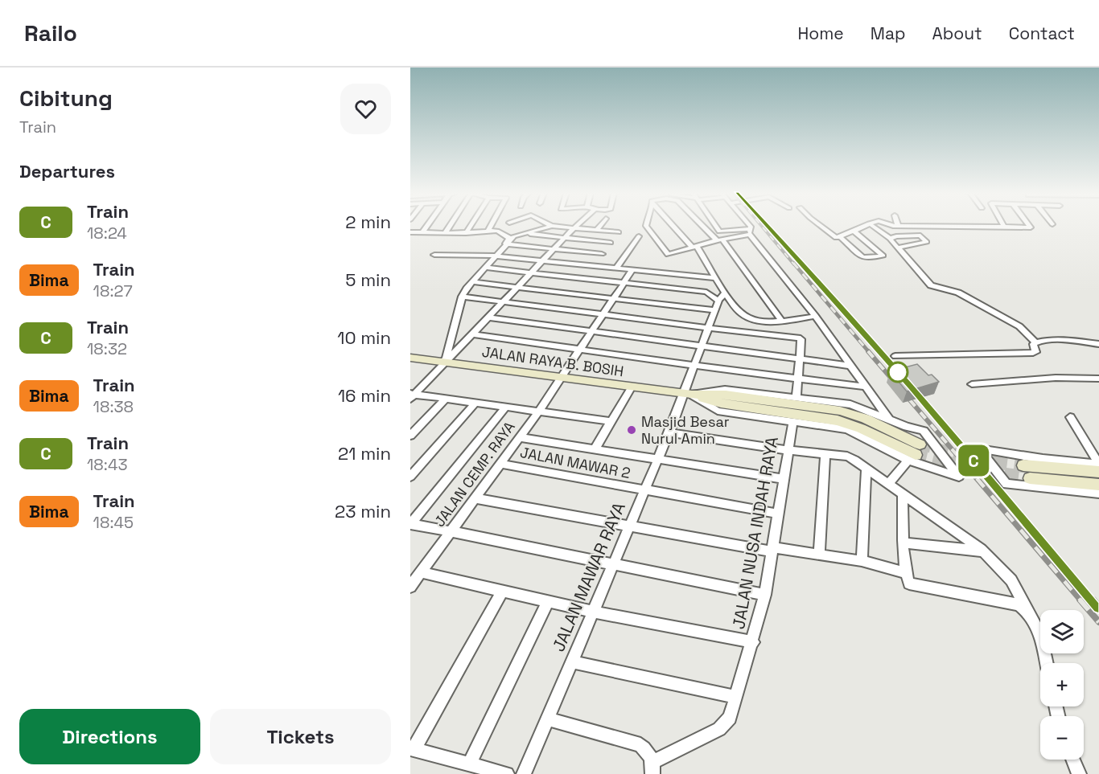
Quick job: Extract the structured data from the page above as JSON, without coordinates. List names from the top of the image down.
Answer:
{
  "streets": {
    "main road": ["JALAN RAYA B. BOSIH"],
    "street": [
      "JALAN MAWAR 2",
      "JALAN CEMP. RAYA",
      "JALAN NUSA INDAH RAYA",
      "JALAN MAWAR RAYA"
    ]
  },
  "crossings": [
    ["JALAN RAYA B. BOSIH", "JALAN CEMP. RAYA"],
    ["JALAN RAYA B. BOSIH", "JALAN NUSA INDAH RAYA"],
    ["JALAN RAYA B. BOSIH", "JALAN MAWAR RAYA"],
    ["JALAN MAWAR 2", "JALAN CEMP. RAYA"],
    ["JALAN MAWAR 2", "JALAN NUSA INDAH RAYA"],
    ["JALAN MAWAR 2", "JALAN MAWAR RAYA"]
  ],
  "places": ["Masjid Besar Nurul Amin"],
  "page": {
    "header": "Railo",
    "nav": [
      "Home",
      "Map",
      "About",
      "Contact"
    ],
    "heading": [
      ["Cibitung", "Train"],
      "Departures"
    ],
    "on_map": "C",
    "list": [
      {
        "mark": "C",
        "name": "Train",
        "note": "18:24",
        "value": "2 min"
      },
      {
        "mark": "Bima",
        "name": "Train",
        "note": "18:27",
        "value": "5 min"
      },
      {
        "mark": "C",
        "name": "Train",
        "note": "18:32",
        "value": "10 min"
      },
      {
        "mark": "Bima",
        "name": "Train",
        "note": "18:38",
        "value": "16 min"
      },
      {
        "mark": "C",
        "name": "Train",
        "note": "18:43",
        "value": "21 min"
      },
      {
        "mark": "Bima",
        "name": "Train",
        "note": "18:45",
        "value": "23 min"
      }
    ],
    "map_buttons": ["+", "−"],
    "buttons": ["Directions", "Tickets"]
  }
}
